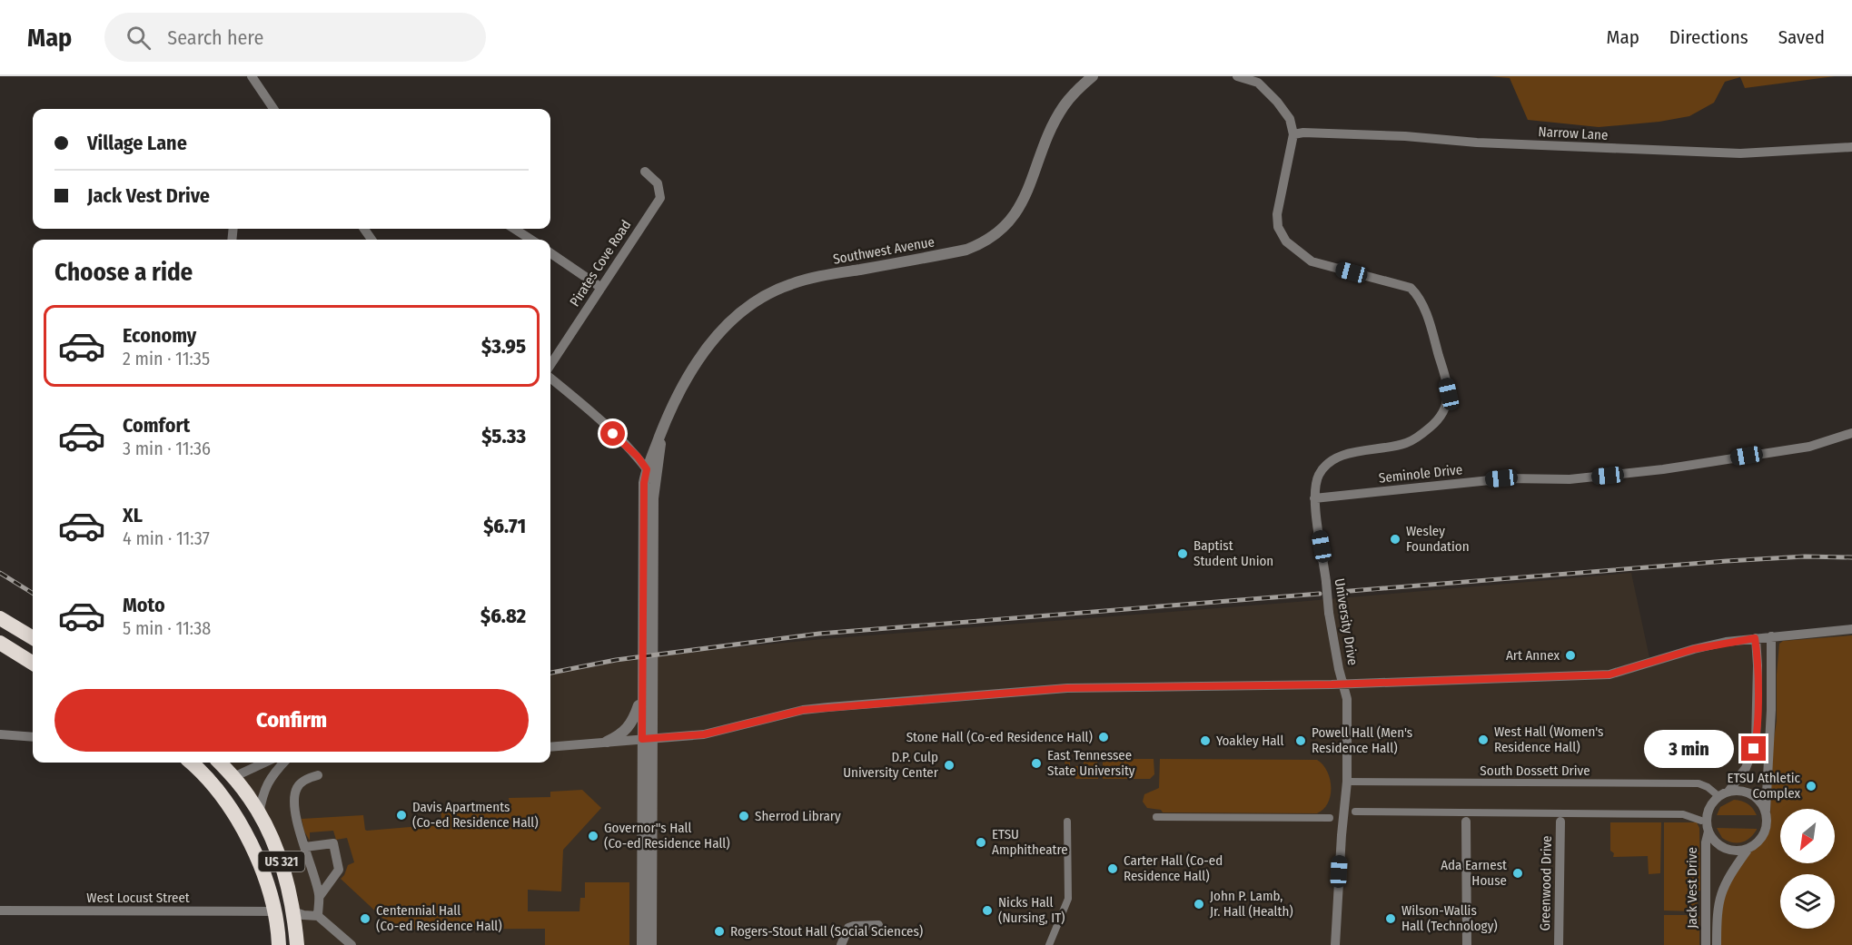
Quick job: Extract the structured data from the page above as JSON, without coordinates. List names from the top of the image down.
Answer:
{
  "streets": {
    "highway": ["US 321"],
    "street": [
      "Narrow Lane",
      "Southwest Avenue",
      "Pirates Cove Road",
      "Seminole Drive",
      "University Drive",
      "South Dossett Drive",
      "Greenwood Drive",
      "Jack Vest Drive",
      "West Locust Street"
    ]
  },
  "crossings": [
    ["Seminole Drive", "University Drive"],
    ["University Drive", "South Dossett Drive"],
    ["South Dossett Drive", "Jack Vest Drive"],
    ["US 321", "West Locust Street"]
  ],
  "places": [
    "Wesley Foundation",
    "Baptist Student Union",
    "Art Annex",
    "Stone Hall (Co-ed Residence Hall)",
    "West Hall (Women's Residence Hall)",
    "Yoakley Hall",
    "Powell Hall (Men's Residence Hall)",
    "East Tennessee State University",
    "D.P. Culp University Center",
    "ETSU Athletic Complex",
    "Davis Apartments (Co-ed Residence Hall)",
    "Sherrod Library",
    "Governor\"s Hall (Co-ed Residence Hall)",
    "ETSU Amphitheatre",
    "Carter Hall (Co-ed Residence Hall)",
    "Ada Earnest House",
    "John P. Lamb, Jr. Hall (Health)",
    "Nicks Hall (Nursing, IT)",
    "Centennial Hall (Co-ed Residence Hall)",
    "Wilson-Wallis Hall (Technology)",
    "Rogers-Stout Hall (Social Sciences)"
  ],
  "north": "bottom left",
  "page": {
    "header": "Map",
    "search": "Search here",
    "nav": ["Map", "Directions", "Saved"],
    "banner": ["Village Lane", "Jack Vest Drive"],
    "heading": "Choose a ride",
    "list": [
      {
        "name": "Economy",
        "note": "2 min · 11:35",
        "value": "$3.95"
      },
      {
        "name": "Comfort",
        "note": "3 min · 11:36",
        "value": "$5.33"
      },
      {
        "name": "XL",
        "note": "4 min · 11:37",
        "value": "$6.71"
      },
      {
        "name": "Moto",
        "note": "5 min · 11:38",
        "value": "$6.82"
      }
    ],
    "buttons": "Confirm",
    "bubble": "3 min"
  }
}
